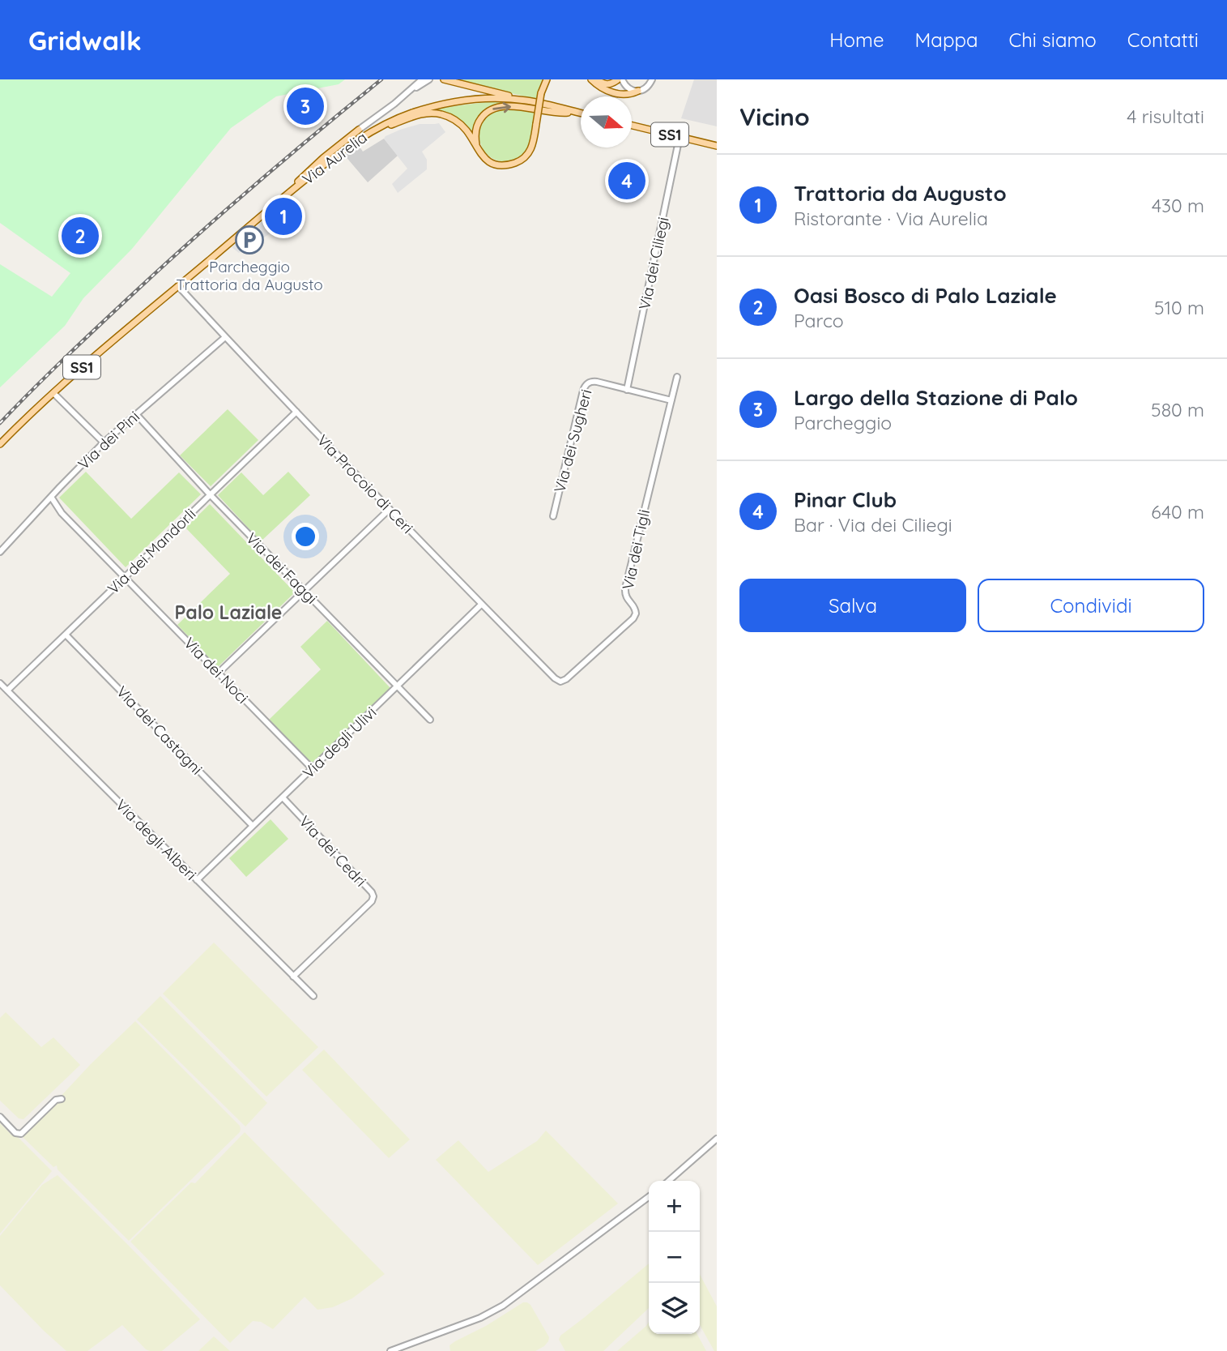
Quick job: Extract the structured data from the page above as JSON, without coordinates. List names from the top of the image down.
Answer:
{
  "streets": {
    "main road": ["SS1", "Via Aurelia"],
    "street": [
      "Via dei Ciliegi",
      "Via dei Pini",
      "Via dei Sugheri",
      "Via Procoio di Ceri",
      "Via dei Tigli",
      "Via dei Mandorli",
      "Via dei Faggi",
      "Via dei Noci",
      "Via dei Castagni",
      "Via degli Ulivi",
      "Via degli Alberi",
      "Via dei Cedri"
    ]
  },
  "crossings": [
    ["SS1", "Via dei Ciliegi"],
    ["Via Aurelia", "Via Procoio di Ceri"],
    ["Via dei Ciliegi", "Via dei Sugheri"],
    ["Via dei Pini", "Via Procoio di Ceri"],
    ["Via dei Pini", "Via dei Faggi"],
    ["Via dei Pini", "Via dei Noci"],
    ["Via dei Sugheri", "Via dei Tigli"],
    ["Via Procoio di Ceri", "Via dei Tigli"],
    ["Via Procoio di Ceri", "Via dei Mandorli"],
    ["Via Procoio di Ceri", "Via degli Ulivi"],
    ["Via dei Mandorli", "Via dei Faggi"],
    ["Via dei Mandorli", "Via dei Noci"],
    ["Via dei Mandorli", "Via dei Castagni"],
    ["Via dei Mandorli", "Via degli Alberi"],
    ["Via dei Faggi", "Via degli Ulivi"],
    ["Via dei Noci", "Via degli Ulivi"],
    ["Via dei Castagni", "Via degli Ulivi"],
    ["Via degli Ulivi", "Via degli Alberi"],
    ["Via degli Ulivi", "Via dei Cedri"],
    ["Via degli Alberi", "Via dei Cedri"]
  ],
  "districts": ["Palo Laziale"],
  "places": {
    "parking": ["Parcheggio Trattoria da Augusto"]
  },
  "north": "right",
  "page": {
    "header": "Gridwalk",
    "nav": [
      "Home",
      "Mappa",
      "Chi siamo",
      "Contatti"
    ],
    "heading": ["Vicino", "4 risultati"],
    "pins": [
      "3",
      "4",
      "1",
      "2"
    ],
    "list": [
      {
        "mark": "1",
        "name": "Trattoria da Augusto",
        "note": "Ristorante · Via Aurelia",
        "value": "430 m"
      },
      {
        "mark": "2",
        "name": "Oasi Bosco di Palo Laziale",
        "note": "Parco",
        "value": "510 m"
      },
      {
        "mark": "3",
        "name": "Largo della Stazione di Palo",
        "note": "Parcheggio",
        "value": "580 m"
      },
      {
        "mark": "4",
        "name": "Pinar Club",
        "note": "Bar · Via dei Ciliegi",
        "value": "640 m"
      }
    ],
    "buttons": ["Salva", "Condividi"],
    "map_buttons": ["+", "−"]
  }
}
